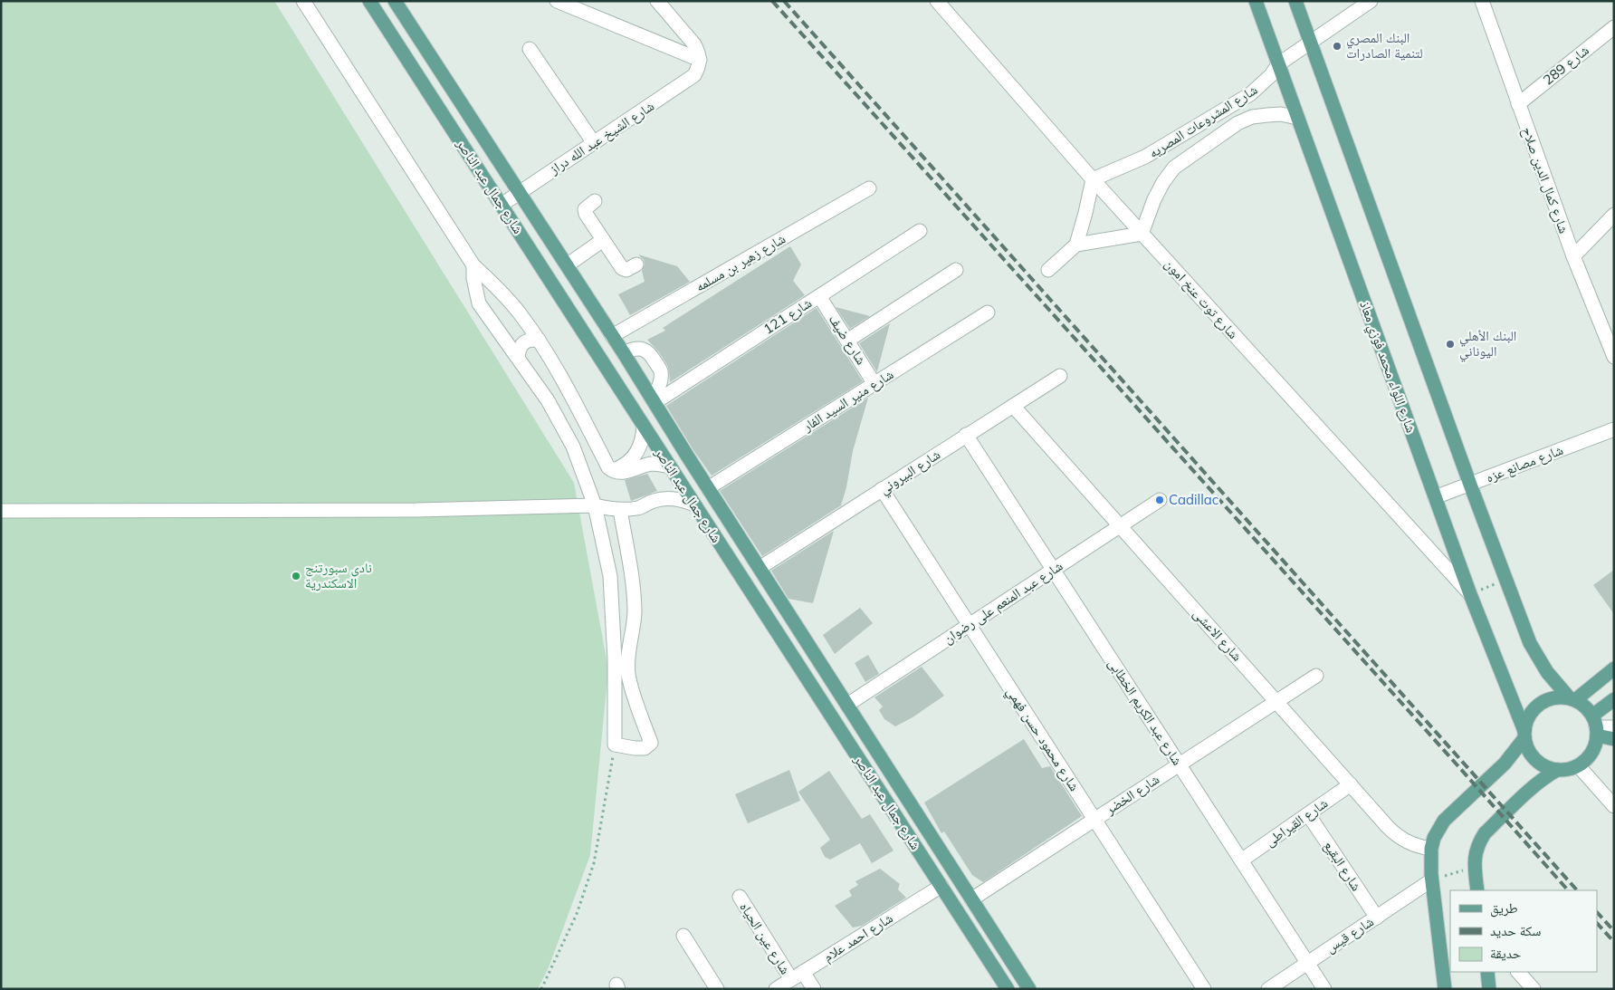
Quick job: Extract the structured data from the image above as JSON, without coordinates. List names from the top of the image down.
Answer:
{
  "streets": {
    "main road": ["شارع جمال عبد الناصر", "شارع اللواء محمد فوزي معاذ"],
    "street": [
      "شارع 289",
      "شارع المشروعات المصريه",
      "شارع الشيخ عبد الله دراز",
      "شارع كمال الدين صلاح",
      "شارع زهير بن مسلمه",
      "شارع توت عنخ امون",
      "شارع 121",
      "شارع ضيف",
      "شارع منير السيد الفار",
      "شارع مصانع عزه",
      "شارع البيروني",
      "شارع عبد المنعم على رضوان",
      "شارع الاعشى",
      "شارع عبد الكريم الخطابى",
      "شارع محمود حسن فهمي",
      "شارع الخضر",
      "شارع القيراطى",
      "شارع البقيع",
      "شارع قيس",
      "شارع احمد علام",
      "شارع عين الحياه"
    ]
  },
  "crossings": [
    ["شارع 289", "شارع كمال الدين صلاح"],
    ["شارع المشروعات المصريه", "شارع توت عنخ امون"],
    ["شارع المشروعات المصريه", "شارع اللواء محمد فوزي معاذ"],
    ["شارع الشيخ عبد الله دراز", "شارع جمال عبد الناصر"],
    ["شارع جمال عبد الناصر", "شارع زهير بن مسلمه"],
    ["شارع جمال عبد الناصر", "شارع 121"],
    ["شارع جمال عبد الناصر", "شارع منير السيد الفار"],
    ["شارع جمال عبد الناصر", "شارع البيروني"],
    ["شارع جمال عبد الناصر", "شارع عبد المنعم على رضوان"],
    ["شارع جمال عبد الناصر", "شارع الخضر"],
    ["شارع جمال عبد الناصر", "شارع احمد علام"],
    ["شارع توت عنخ امون", "شارع اللواء محمد فوزي معاذ"],
    ["شارع 121", "شارع ضيف"],
    ["شارع ضيف", "شارع منير السيد الفار"],
    ["شارع اللواء محمد فوزي معاذ", "شارع مصانع عزه"],
    ["شارع البيروني", "شارع الاعشى"],
    ["شارع البيروني", "شارع عبد الكريم الخطابى"],
    ["شارع البيروني", "شارع محمود حسن فهمي"],
    ["شارع عبد المنعم على رضوان", "شارع الاعشى"],
    ["شارع عبد المنعم على رضوان", "شارع عبد الكريم الخطابى"],
    ["شارع عبد المنعم على رضوان", "شارع محمود حسن فهمي"],
    ["شارع الاعشى", "شارع الخضر"],
    ["شارع الاعشى", "شارع القيراطى"],
    ["شارع عبد الكريم الخطابى", "شارع الخضر"],
    ["شارع عبد الكريم الخطابى", "شارع القيراطى"],
    ["شارع عبد الكريم الخطابى", "شارع قيس"],
    ["شارع محمود حسن فهمي", "شارع الخضر"],
    ["شارع القيراطى", "شارع البقيع"],
    ["شارع البقيع", "شارع قيس"],
    ["شارع احمد علام", "شارع عين الحياه"]
  ],
  "places": [
    "البنك المصري لتنمية الصادرات",
    "البنك الأهلي اليوناني",
    "Cadillac",
    "نادي سبورتنج الاسكندرية"
  ],
  "legend": ["طريق", "سكة حديد", "حديقة"]
}
